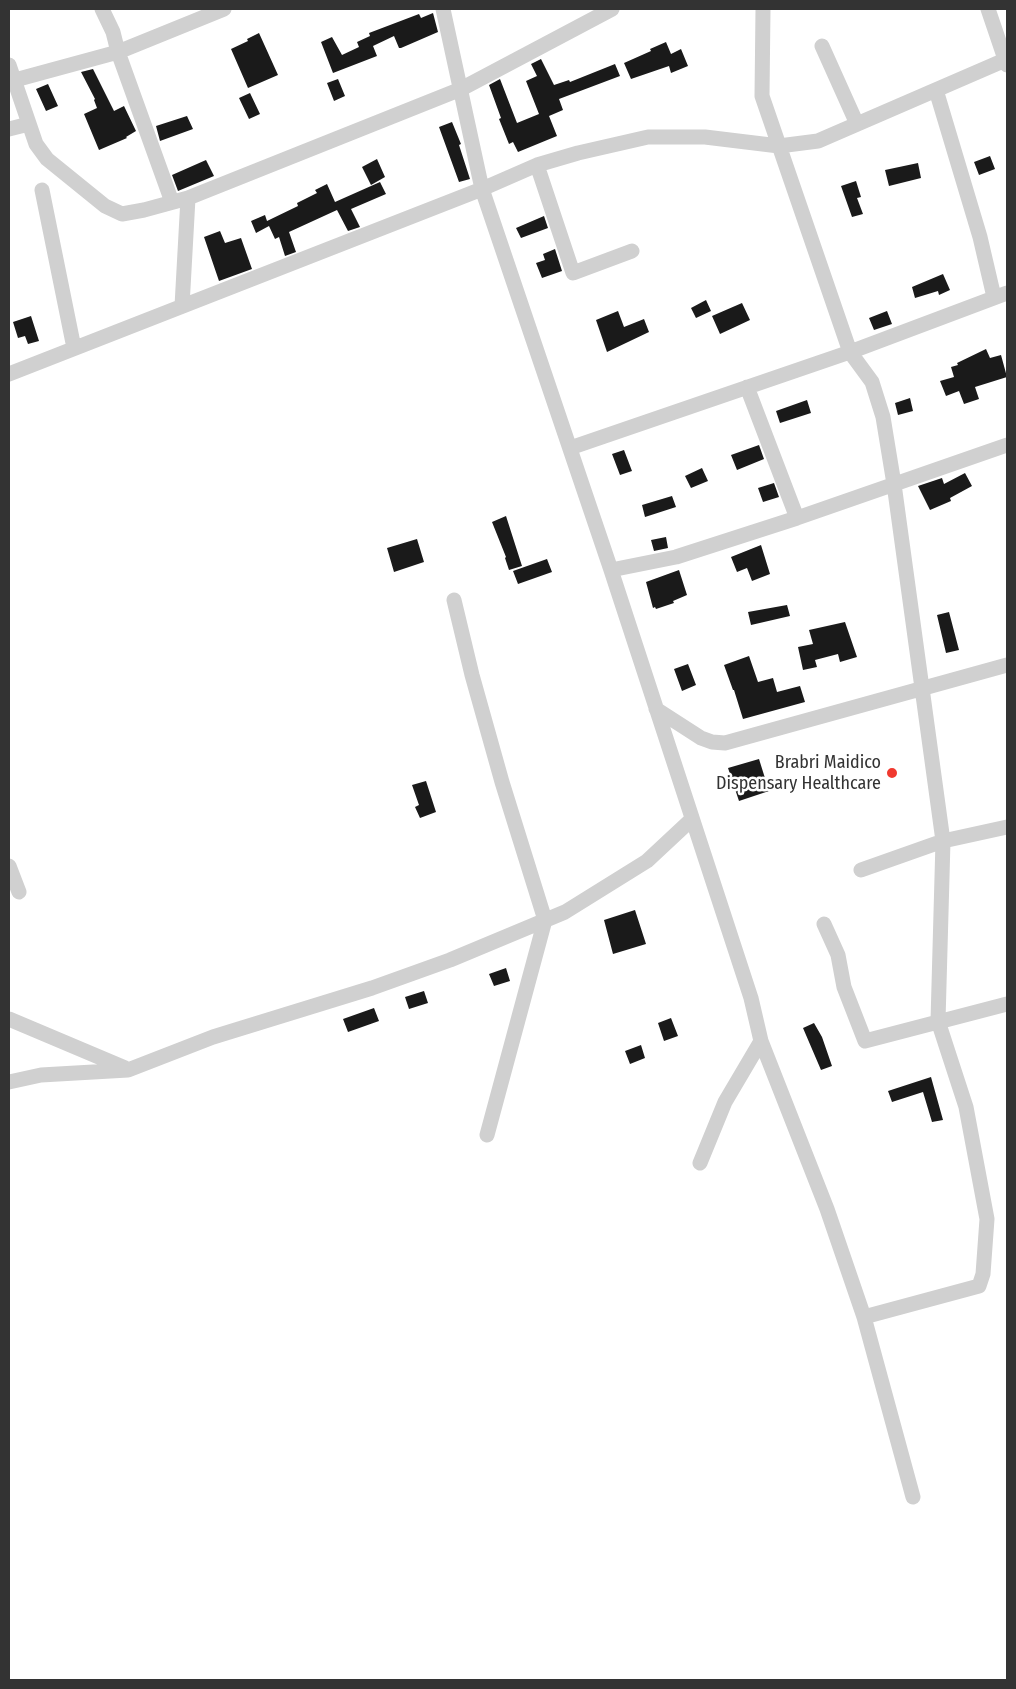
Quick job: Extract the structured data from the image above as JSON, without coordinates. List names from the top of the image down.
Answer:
{
  "places": ["Brabri Maidico Dispensary Healthcare"]
}
